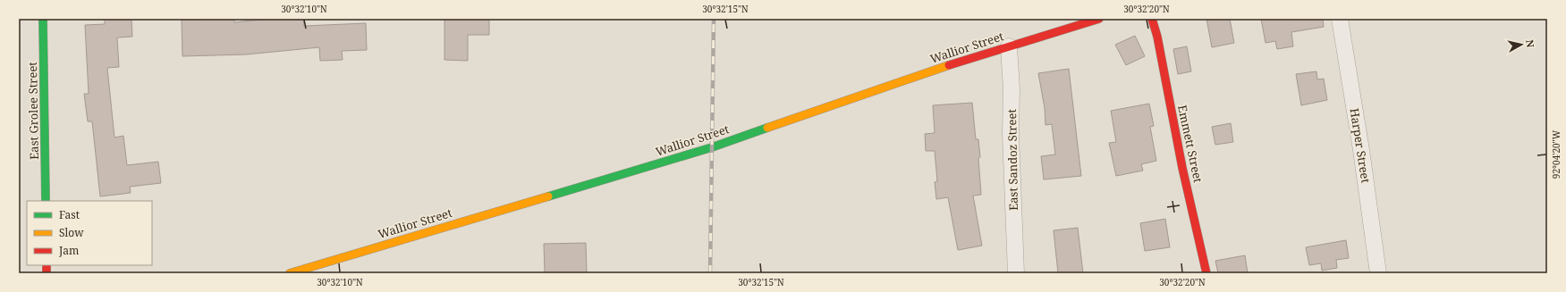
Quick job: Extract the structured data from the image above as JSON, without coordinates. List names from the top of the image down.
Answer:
{
  "streets": {
    "street": [
      "Wallior Street",
      "East Grolee Street",
      "Emmett Street",
      "Harper Street",
      "East Sandoz Street"
    ]
  },
  "crossings": [
    ["Wallior Street", "East Sandoz Street"]
  ],
  "legend": ["Fast", "Slow", "Jam"],
  "north": "right",
  "coordinates": [
    "30°32'10\"N",
    "30°32'15\"N",
    "30°32'20\"N",
    "92°04'20\"W"
  ]
}
